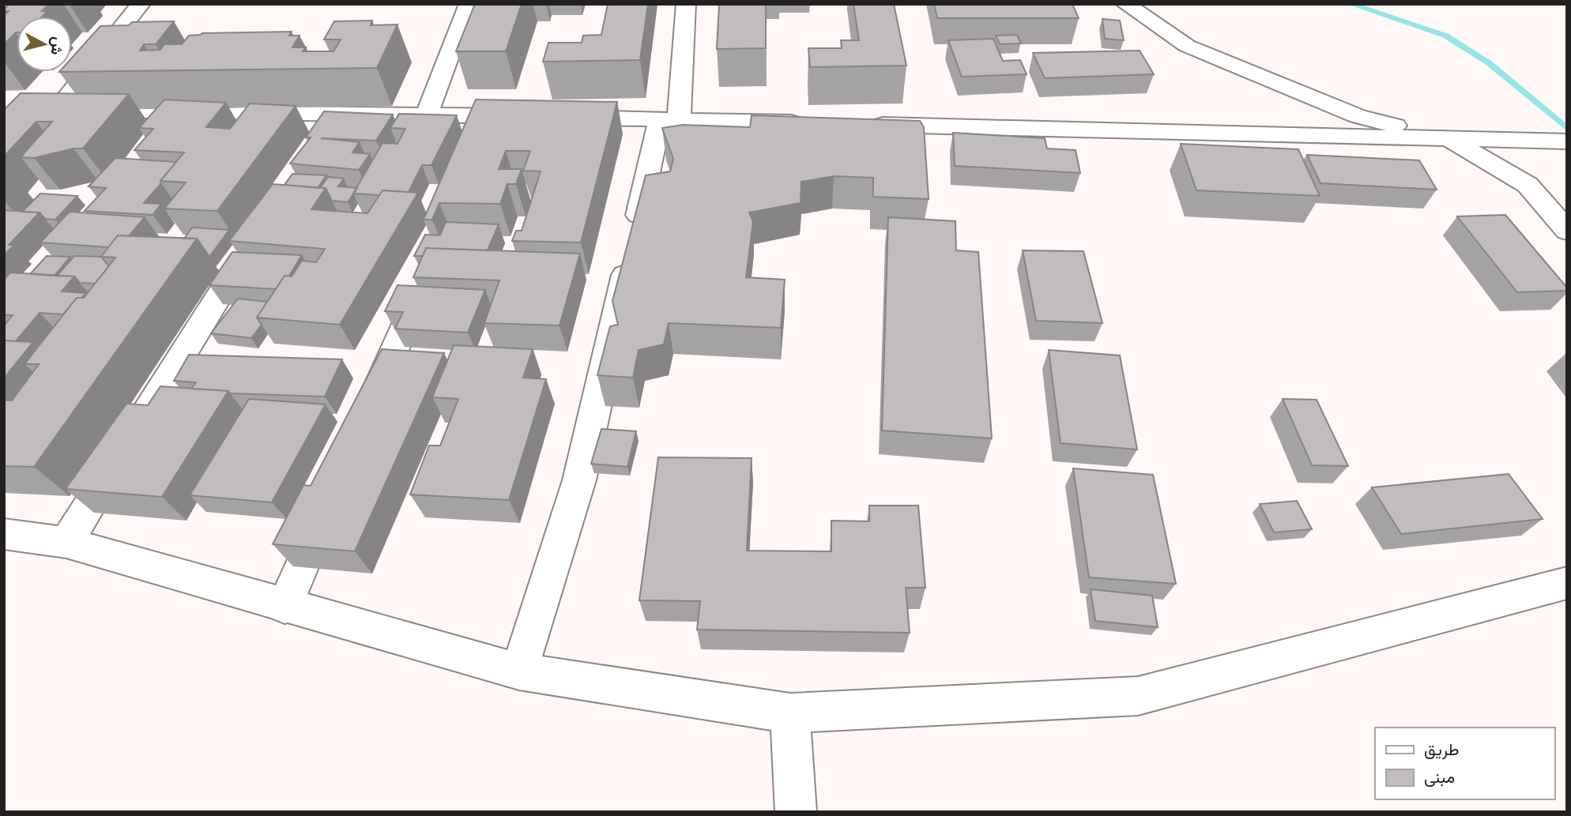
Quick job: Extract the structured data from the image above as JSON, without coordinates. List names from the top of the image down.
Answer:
{
  "legend": ["طريق", "مبنى"],
  "north": "right"
}
